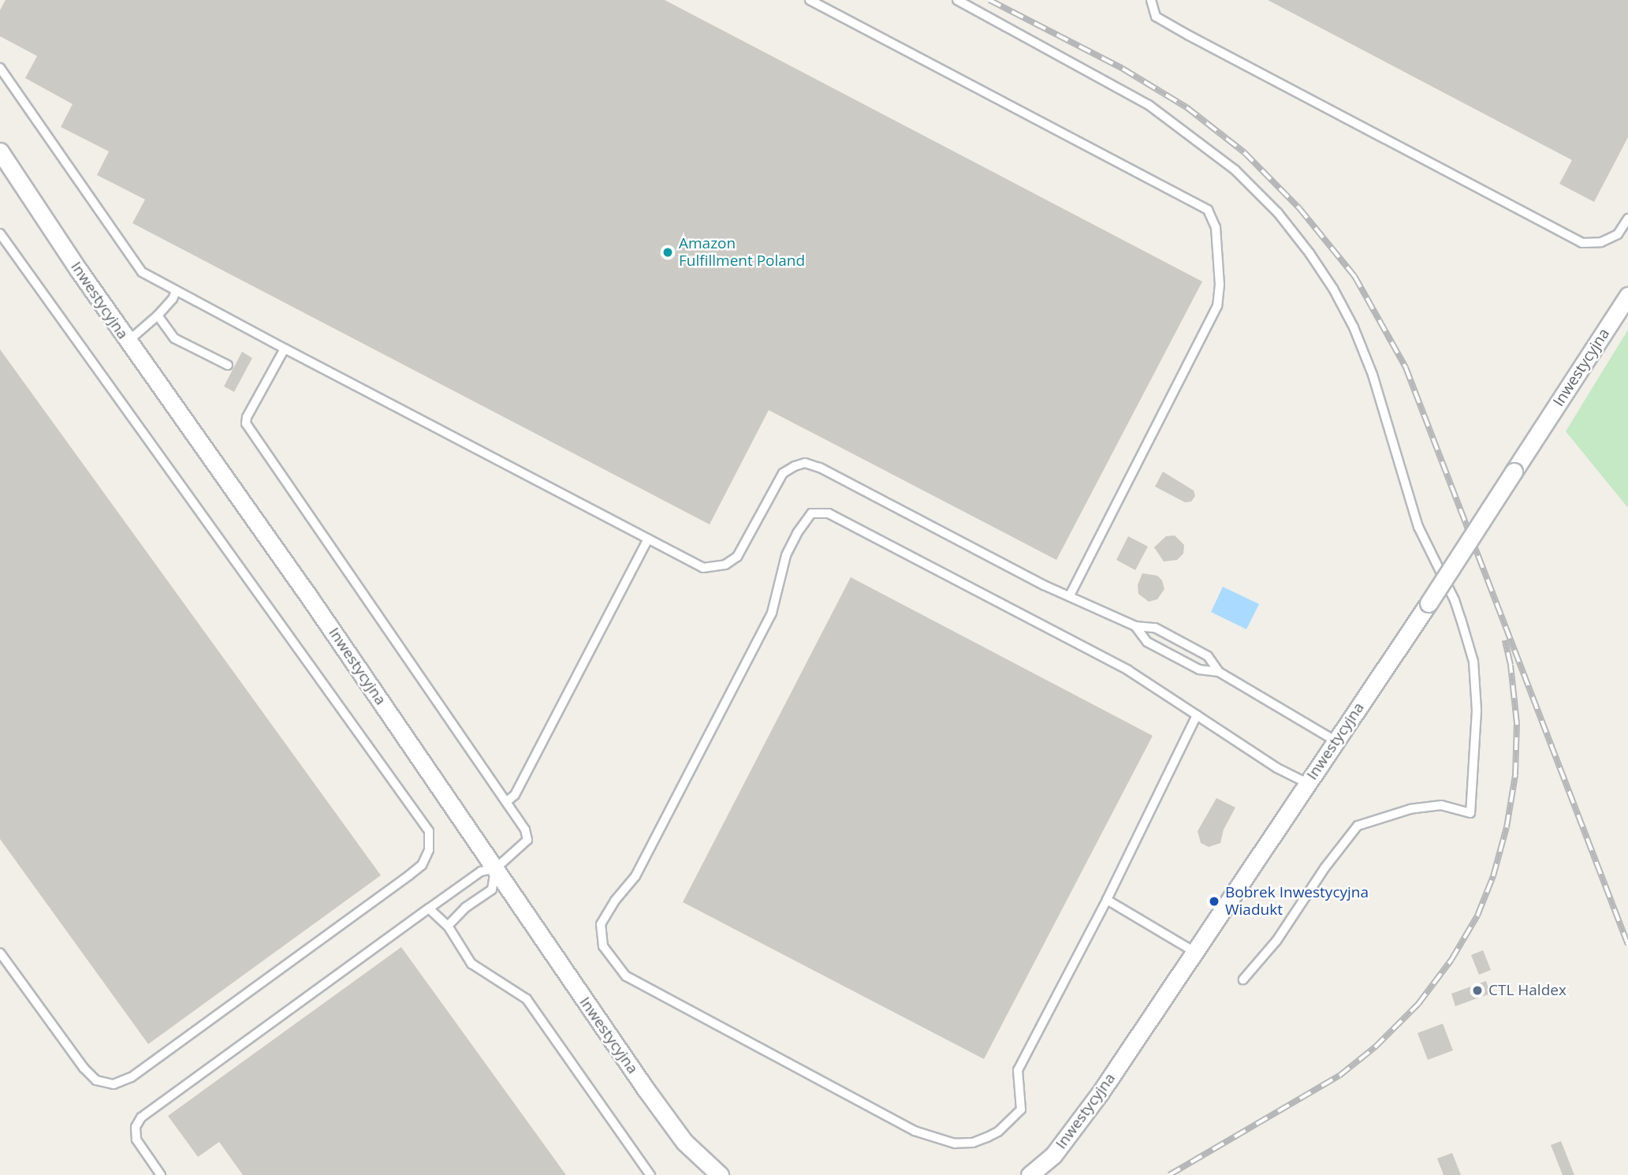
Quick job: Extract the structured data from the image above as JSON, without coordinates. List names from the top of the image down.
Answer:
{
  "streets": {
    "street": ["Inwestycyjna"]
  },
  "places": ["Amazon Fulfillment Poland", "Bobrek Inwestycyjna Wiadukt", "CTL Haldex"]
}
